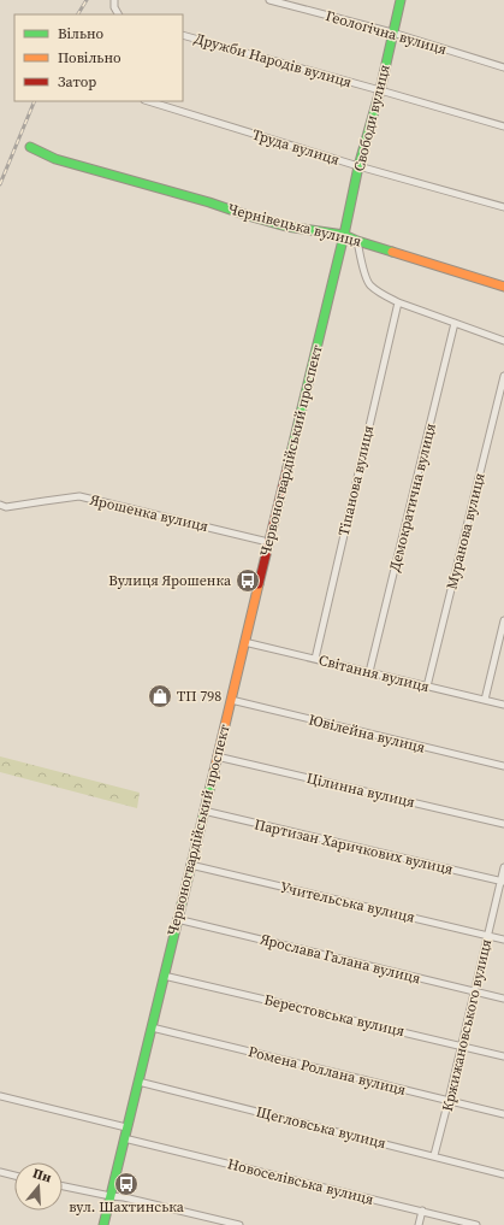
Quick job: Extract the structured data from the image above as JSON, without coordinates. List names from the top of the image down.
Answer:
{
  "streets": {
    "main road": ["Свободи вулиця", "Чернівецька вулиця", "Червоногвардійський проспект"],
    "street": [
      "Геологічна вулиця",
      "Дружби Народів вулиця",
      "Труда вулиця",
      "Тіпанова вулиця",
      "Демократична вулиця",
      "Ярошенка вулиця",
      "Муранова вулиця",
      "Світання вулиця",
      "Ювілейна вулиця",
      "Цілинна вулиця",
      "Партизан Харичкових вулиця",
      "Учительська вулиця",
      "Ярослава Галана вулиця",
      "Берестовська вулиця",
      "Кржижановського вулиця",
      "Ромена Роллана вулиця",
      "Щегловська вулиця",
      "Новоселівська вулиця"
    ]
  },
  "crossings": [
    ["Геологічна вулиця", "Свободи вулиця"],
    ["Дружби Народів вулиця", "Свободи вулиця"],
    ["Свободи вулиця", "Труда вулиця"],
    ["Свободи вулиця", "Чернівецька вулиця"],
    ["Свободи вулиця", "Червоногвардійський проспект"],
    ["Червоногвардійський проспект", "Ярошенка вулиця"],
    ["Червоногвардійський проспект", "Світання вулиця"],
    ["Червоногвардійський проспект", "Ювілейна вулиця"],
    ["Червоногвардійський проспект", "Цілинна вулиця"],
    ["Червоногвардійський проспект", "Партизан Харичкових вулиця"],
    ["Червоногвардійський проспект", "Учительська вулиця"],
    ["Червоногвардійський проспект", "Ярослава Галана вулиця"],
    ["Червоногвардійський проспект", "Берестовська вулиця"],
    ["Червоногвардійський проспект", "Ромена Роллана вулиця"],
    ["Червоногвардійський проспект", "Щегловська вулиця"],
    ["Червоногвардійський проспект", "Новоселівська вулиця"],
    ["Тіпанова вулиця", "Світання вулиця"],
    ["Демократична вулиця", "Світання вулиця"],
    ["Муранова вулиця", "Світання вулиця"],
    ["Партизан Харичкових вулиця", "Кржижановського вулиця"],
    ["Учительська вулиця", "Кржижановського вулиця"],
    ["Ярослава Галана вулиця", "Кржижановського вулиця"],
    ["Берестовська вулиця", "Кржижановського вулиця"],
    ["Кржижановського вулиця", "Ромена Роллана вулиця"],
    ["Кржижановського вулиця", "Щегловська вулиця"]
  ],
  "places": {
    "bus stop": ["Вулиця Ярошенка", "вул. Шахтинська"],
    "shop": ["ТП 798"]
  },
  "legend": ["Вільно", "Повільно", "Затор"],
  "north": "top"
}
